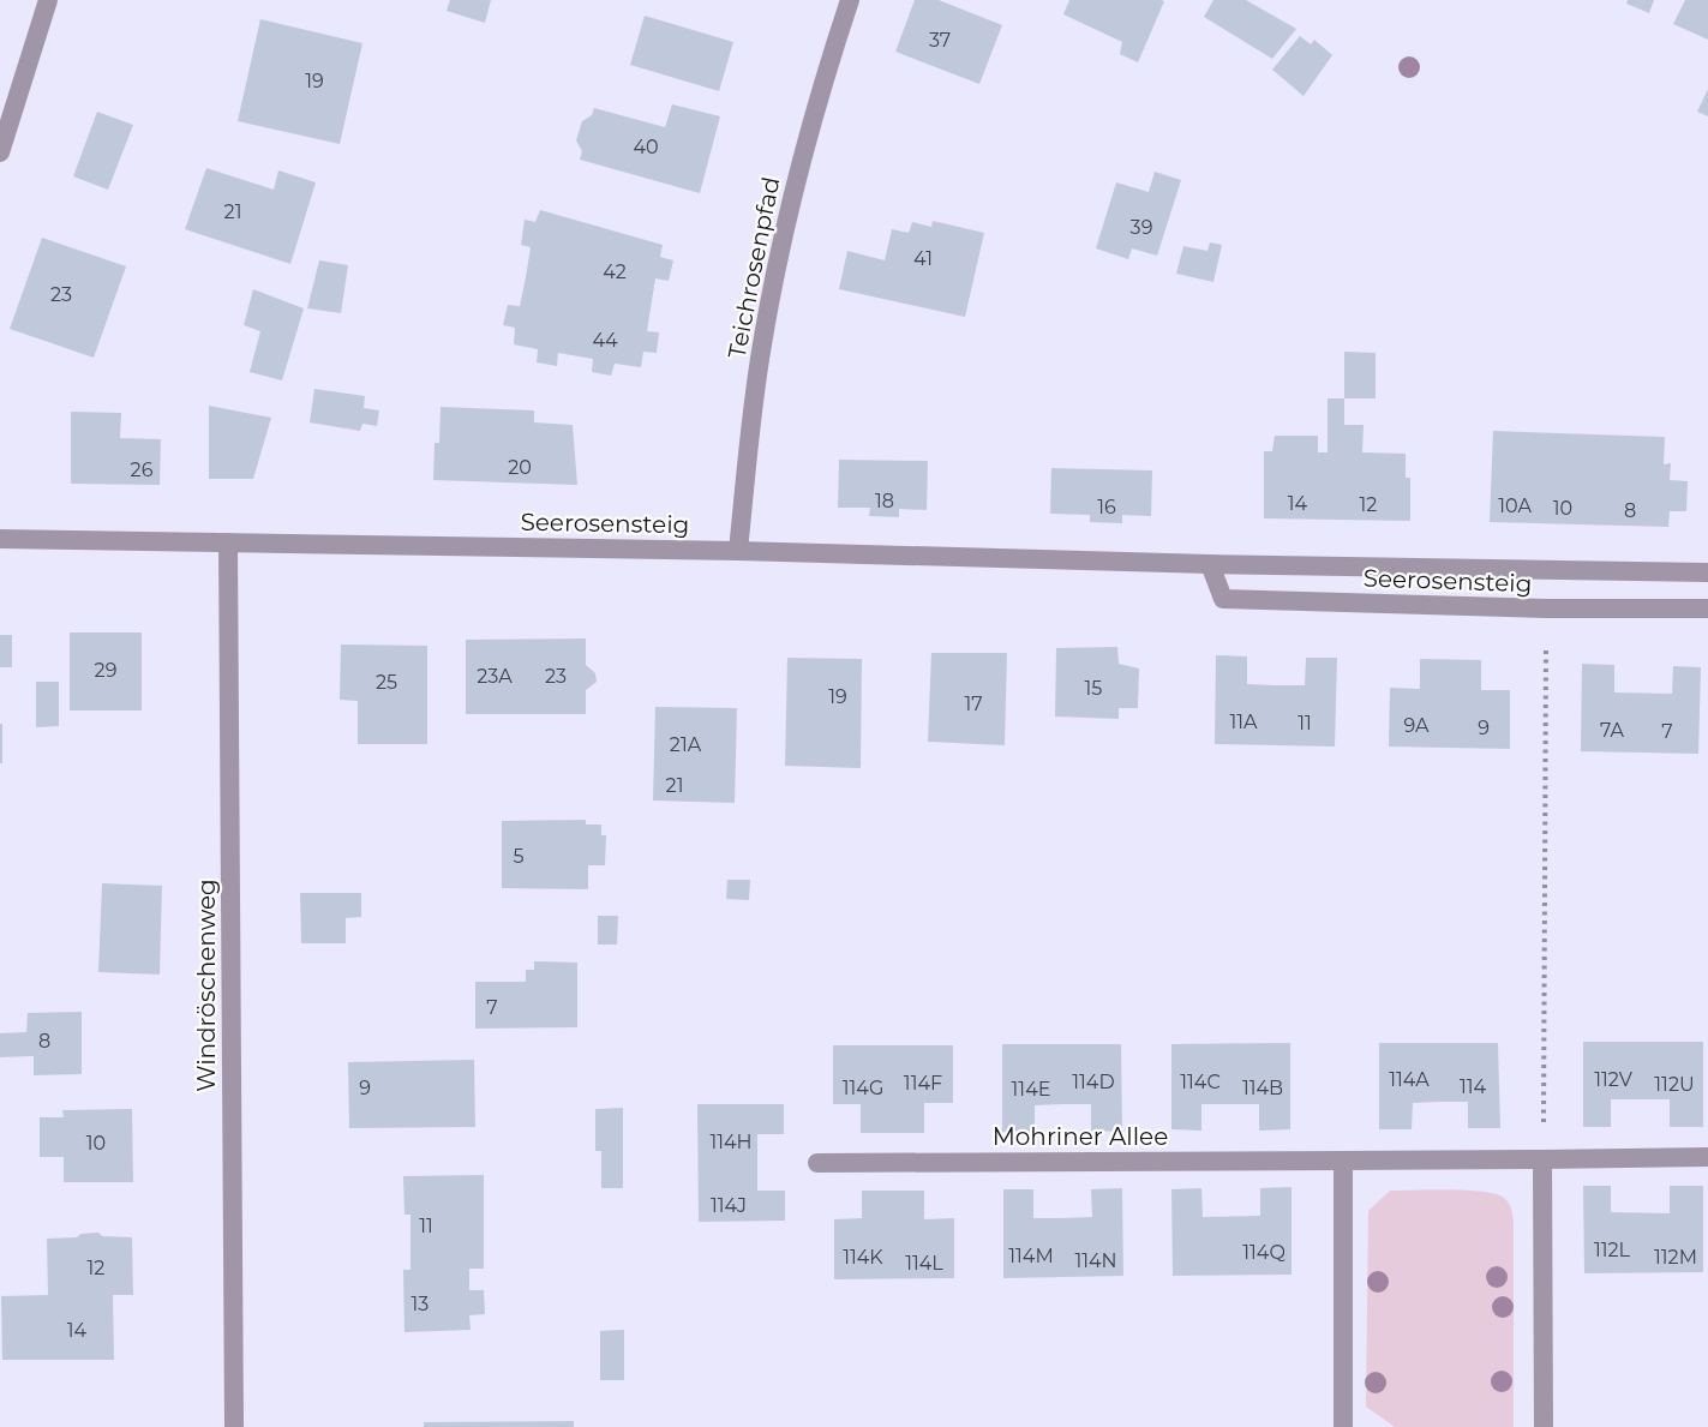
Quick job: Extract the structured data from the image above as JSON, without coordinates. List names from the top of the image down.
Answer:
{
  "streets": {
    "street": [
      "Teichrosenpfad",
      "Seerosensteig",
      "Windröschenweg",
      "Mohriner Allee"
    ]
  },
  "crossings": [
    ["Teichrosenpfad", "Seerosensteig"],
    ["Seerosensteig", "Windröschenweg"]
  ],
  "house_numbers": [
    "37",
    "19",
    "40",
    "21",
    "39",
    "41",
    "42",
    "23",
    "44",
    "20",
    "26",
    "18",
    "14",
    "12",
    "10A",
    "16",
    "10",
    "8",
    "29",
    "23A",
    "23",
    "25",
    "15",
    "19",
    "17",
    "11A",
    "11",
    "9A",
    "9",
    "7A",
    "7",
    "21A",
    "21",
    "5",
    "7",
    "8",
    "114A",
    "112V",
    "114D",
    "114C",
    "114F",
    "112U",
    "114",
    "9",
    "114G",
    "114B",
    "114E",
    "114H",
    "10",
    "114J",
    "11",
    "112L",
    "114Q",
    "114M",
    "114K",
    "112M",
    "114N",
    "114L",
    "12",
    "13",
    "14"
  ]
}
